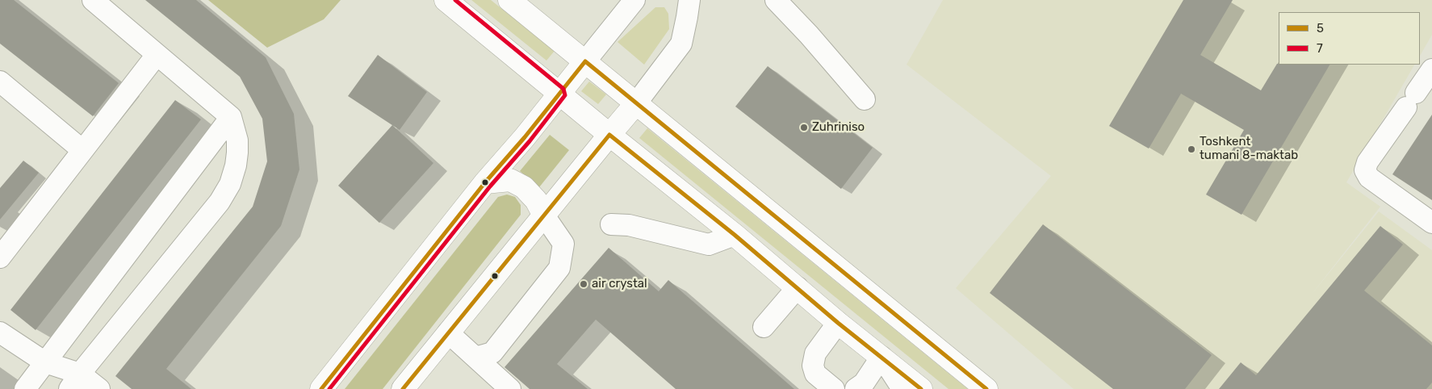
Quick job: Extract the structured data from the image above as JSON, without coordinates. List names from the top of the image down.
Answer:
{
  "places": ["Zuhriniso", "Toshkent tumani 8-maktab", "air crystal"],
  "lines": ["transit line 7", "transit line 5"],
  "legend": ["5", "7"]
}
